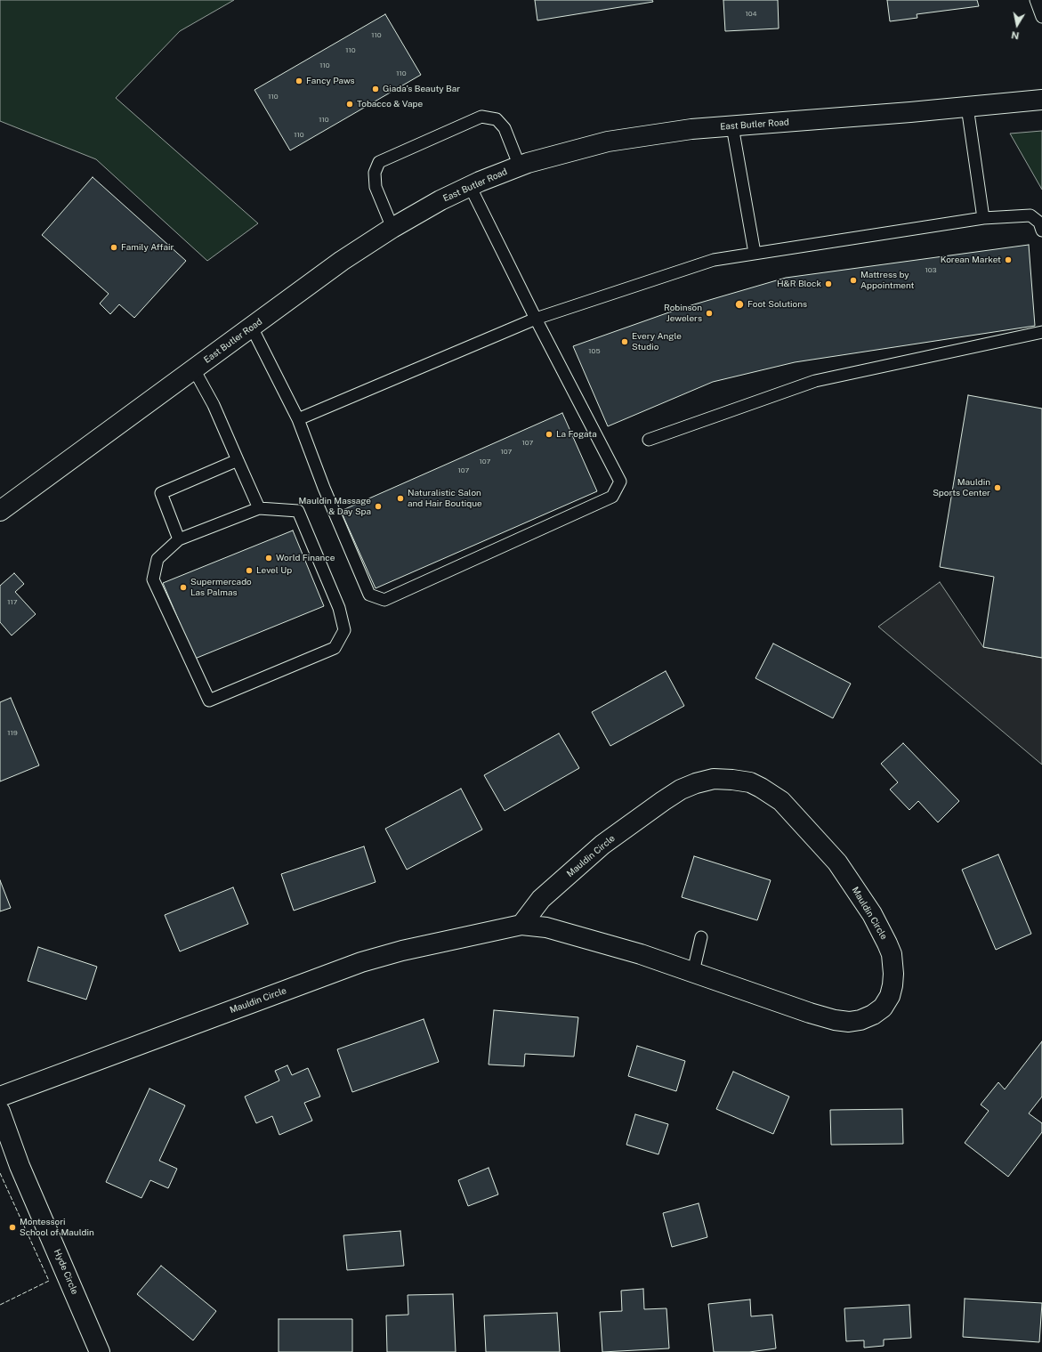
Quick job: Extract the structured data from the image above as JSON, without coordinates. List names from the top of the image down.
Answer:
{
  "streets": {
    "street": ["East Butler Road", "Mauldin Circle", "Hyde Circle"]
  },
  "places": [
    "Fancy Paws",
    "Giada’s Beauty Bar",
    "Tobacco & Vape",
    "Family Affair",
    "Korean Market",
    "Mattress by Appointment",
    "H&R Block",
    "Foot Solutions",
    "Robinson Jewelers",
    "Every Angle Studio",
    "La Fogata",
    "Mauldin Sports Center",
    "Naturalistic Salon and Hair Boutique",
    "Mauldin Massage & Day Spa",
    "World Finance",
    "Level Up",
    "Supermercado Las Palmas",
    "Montessori School of Mauldin"
  ],
  "house_numbers": [
    "104",
    "110",
    "110",
    "110",
    "110",
    "110",
    "110",
    "110",
    "103",
    "105",
    "107",
    "107",
    "107",
    "107",
    "117",
    "119"
  ],
  "north": "bottom"
}
